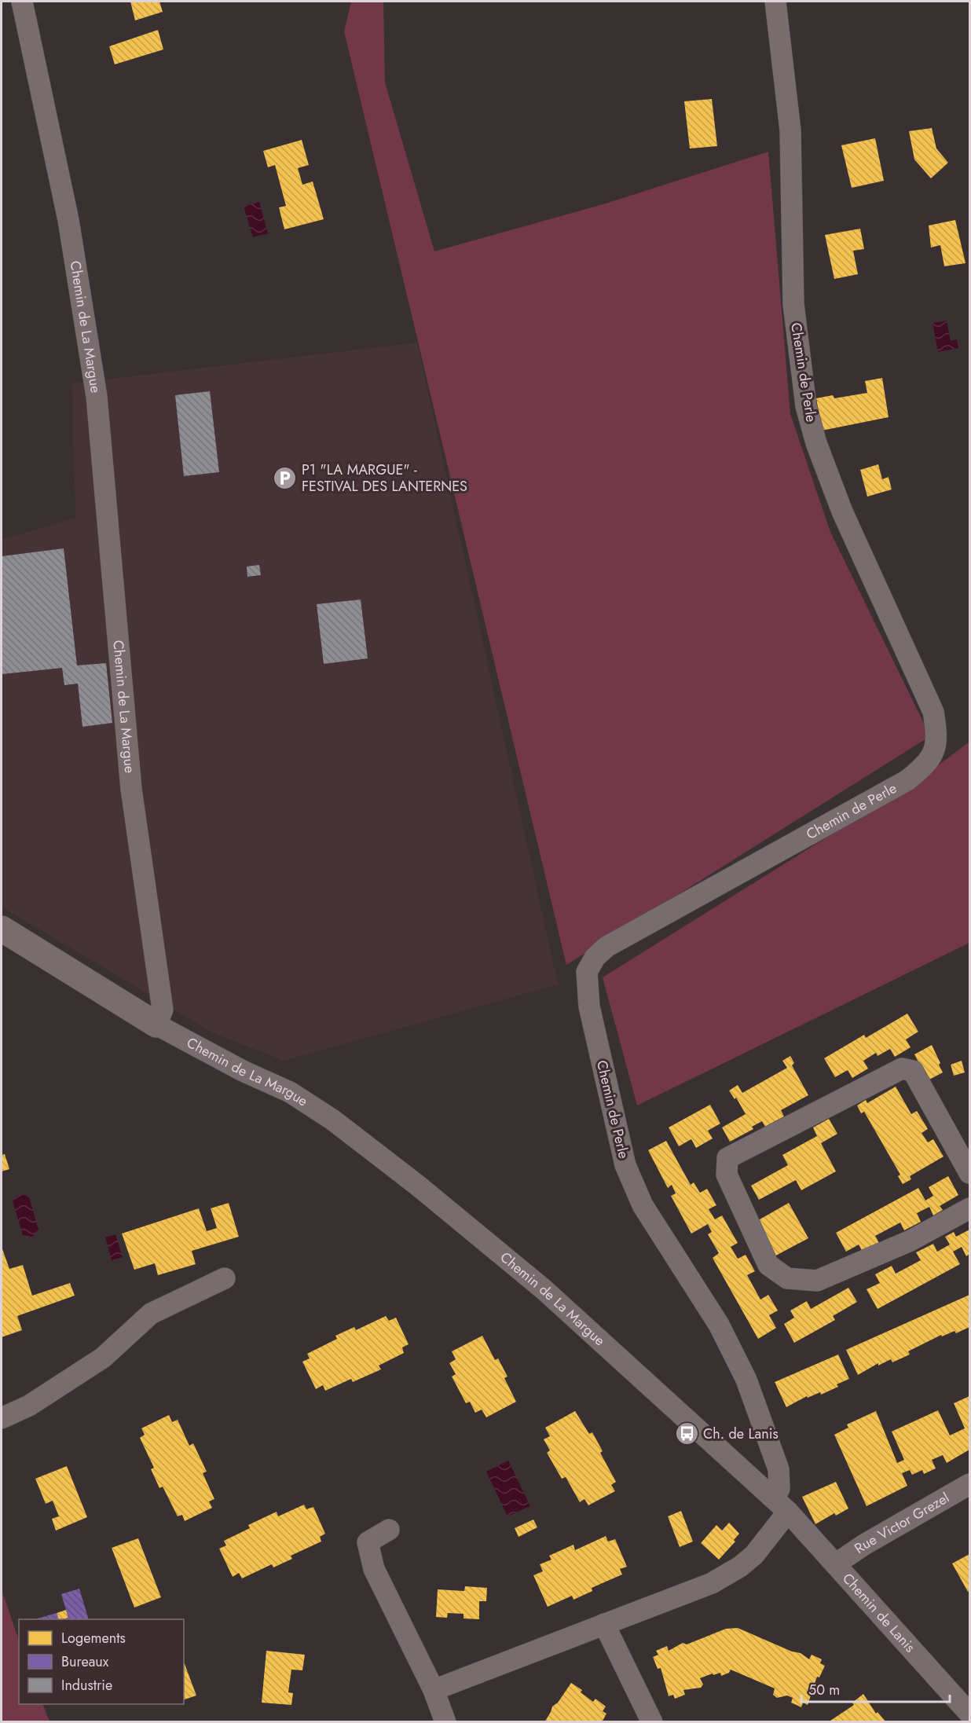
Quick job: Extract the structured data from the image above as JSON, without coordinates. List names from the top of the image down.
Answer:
{
  "streets": {
    "street": [
      "Chemin de La Margue",
      "Chemin de Perle",
      "Rue Victor Grezel",
      "Chemin de Lanis"
    ]
  },
  "crossings": [
    ["Chemin de La Margue", "Chemin de Perle"],
    ["Chemin de La Margue", "Chemin de Lanis"],
    ["Chemin de Perle", "Chemin de Lanis"],
    ["Rue Victor Grezel", "Chemin de Lanis"]
  ],
  "places": {
    "parking": ["P1 \"LA MARGUE\" - FESTIVAL DES LANTERNES"],
    "bus stop": ["Ch. de Lanis"]
  },
  "legend": ["Logements", "Bureaux", "Industrie"],
  "scale_bar": "50 m"
}
